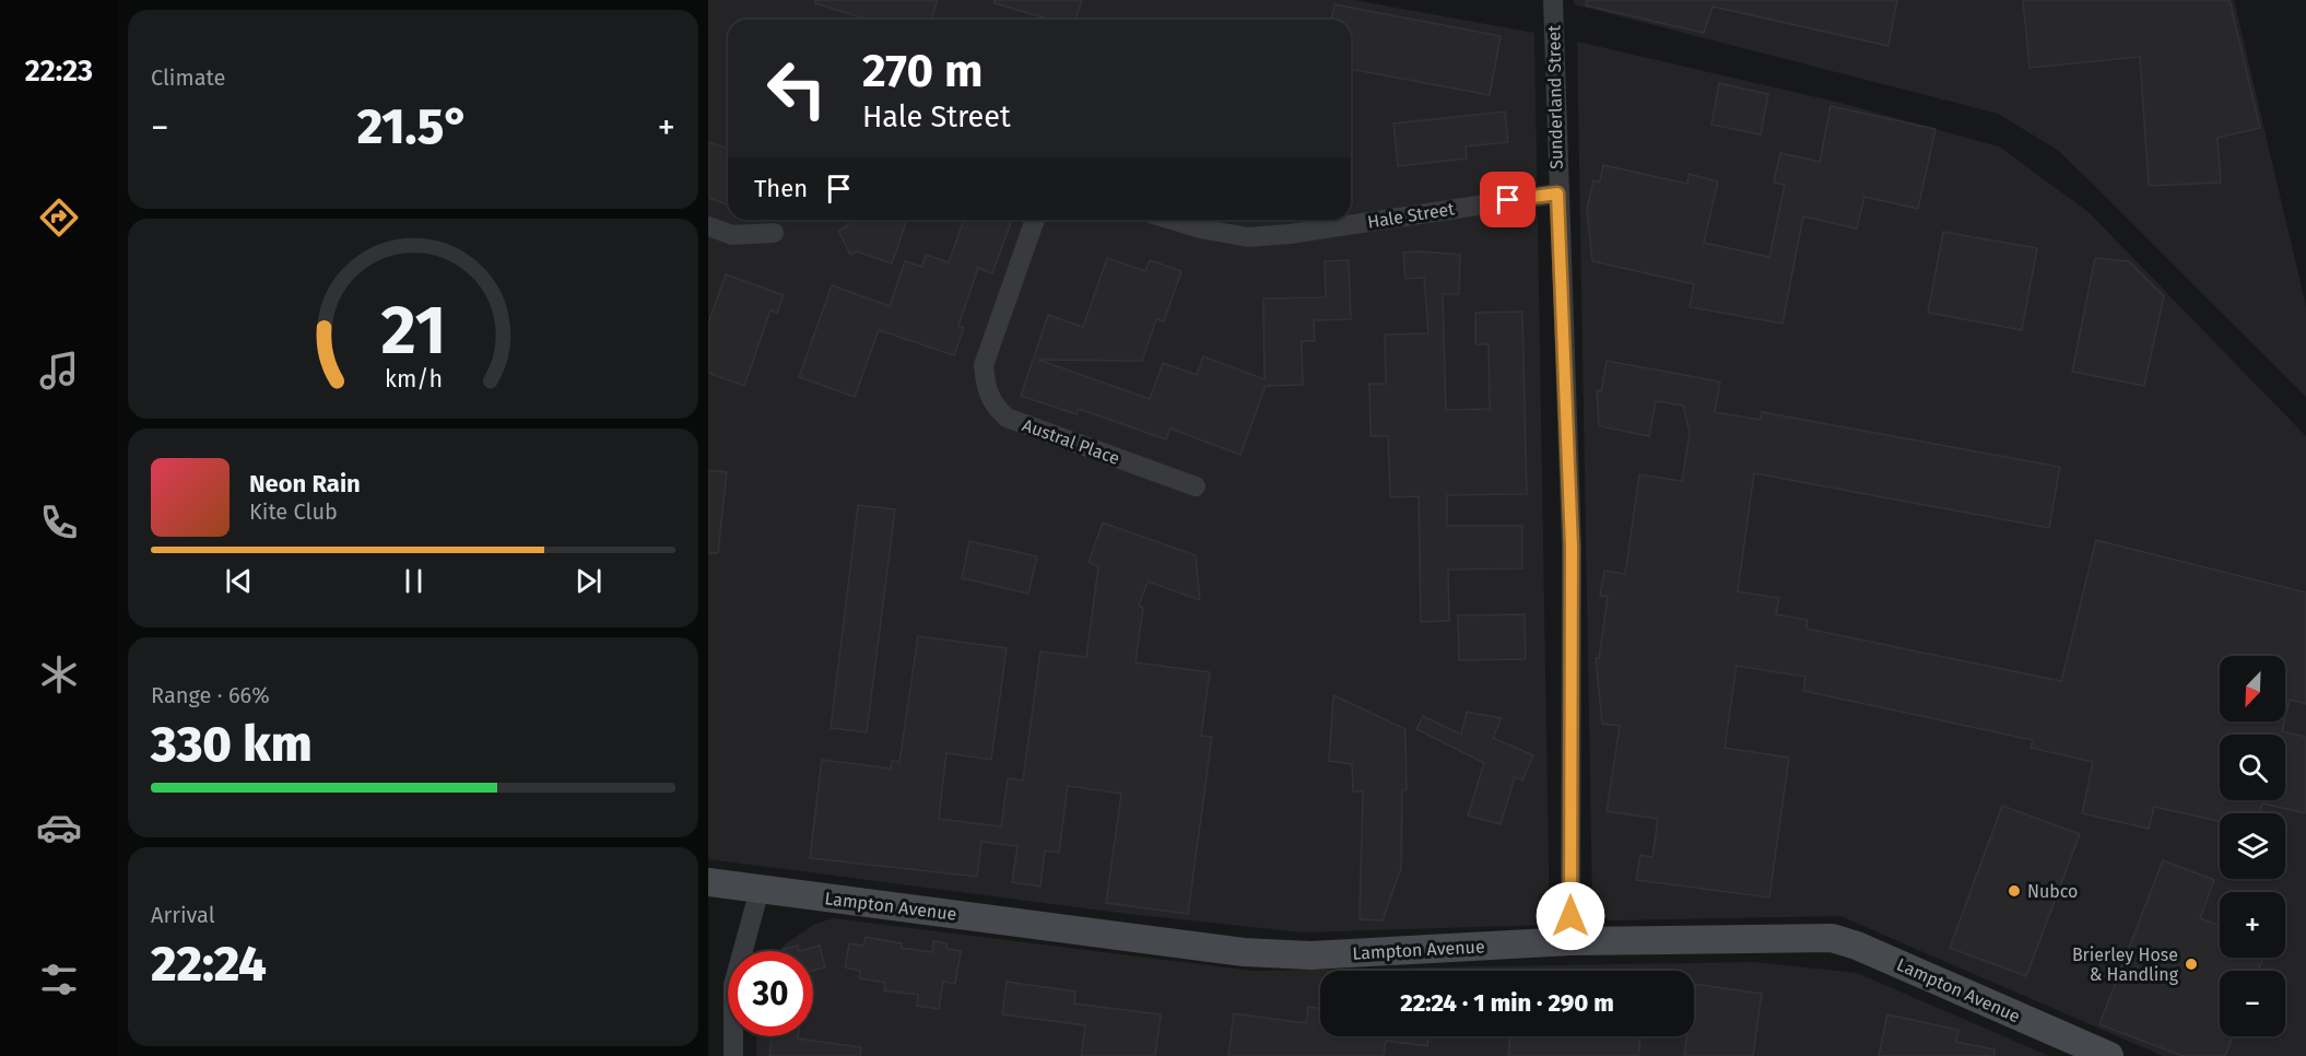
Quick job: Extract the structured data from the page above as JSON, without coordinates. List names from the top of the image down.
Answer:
{
  "streets": {
    "street": [
      "Sunderland Street",
      "Hale Street",
      "Austral Place",
      "Lampton Avenue"
    ]
  },
  "crossings": [
    ["Sunderland Street", "Hale Street"],
    ["Sunderland Street", "Lampton Avenue"]
  ],
  "places": ["Nubco", "Brierley Hose & Handling"],
  "north": "bottom left",
  "page": {
    "tabs": "22:23",
    "tile": [
      "Climate",
      ["Range · 66%", "330 km"],
      ["Arrival", "22:24"]
    ],
    "turn": ["270 m", "Hale Street"],
    "heat": ["−", "21.5°", "+"],
    "then": "Then",
    "song": ["Neon Rain", "Kite Club"],
    "map_buttons": ["+", "−"],
    "limit": "30",
    "trip": "22:24 · 1 min · 290 m",
    "gauge": ["21", "km/h"]
  }
}
